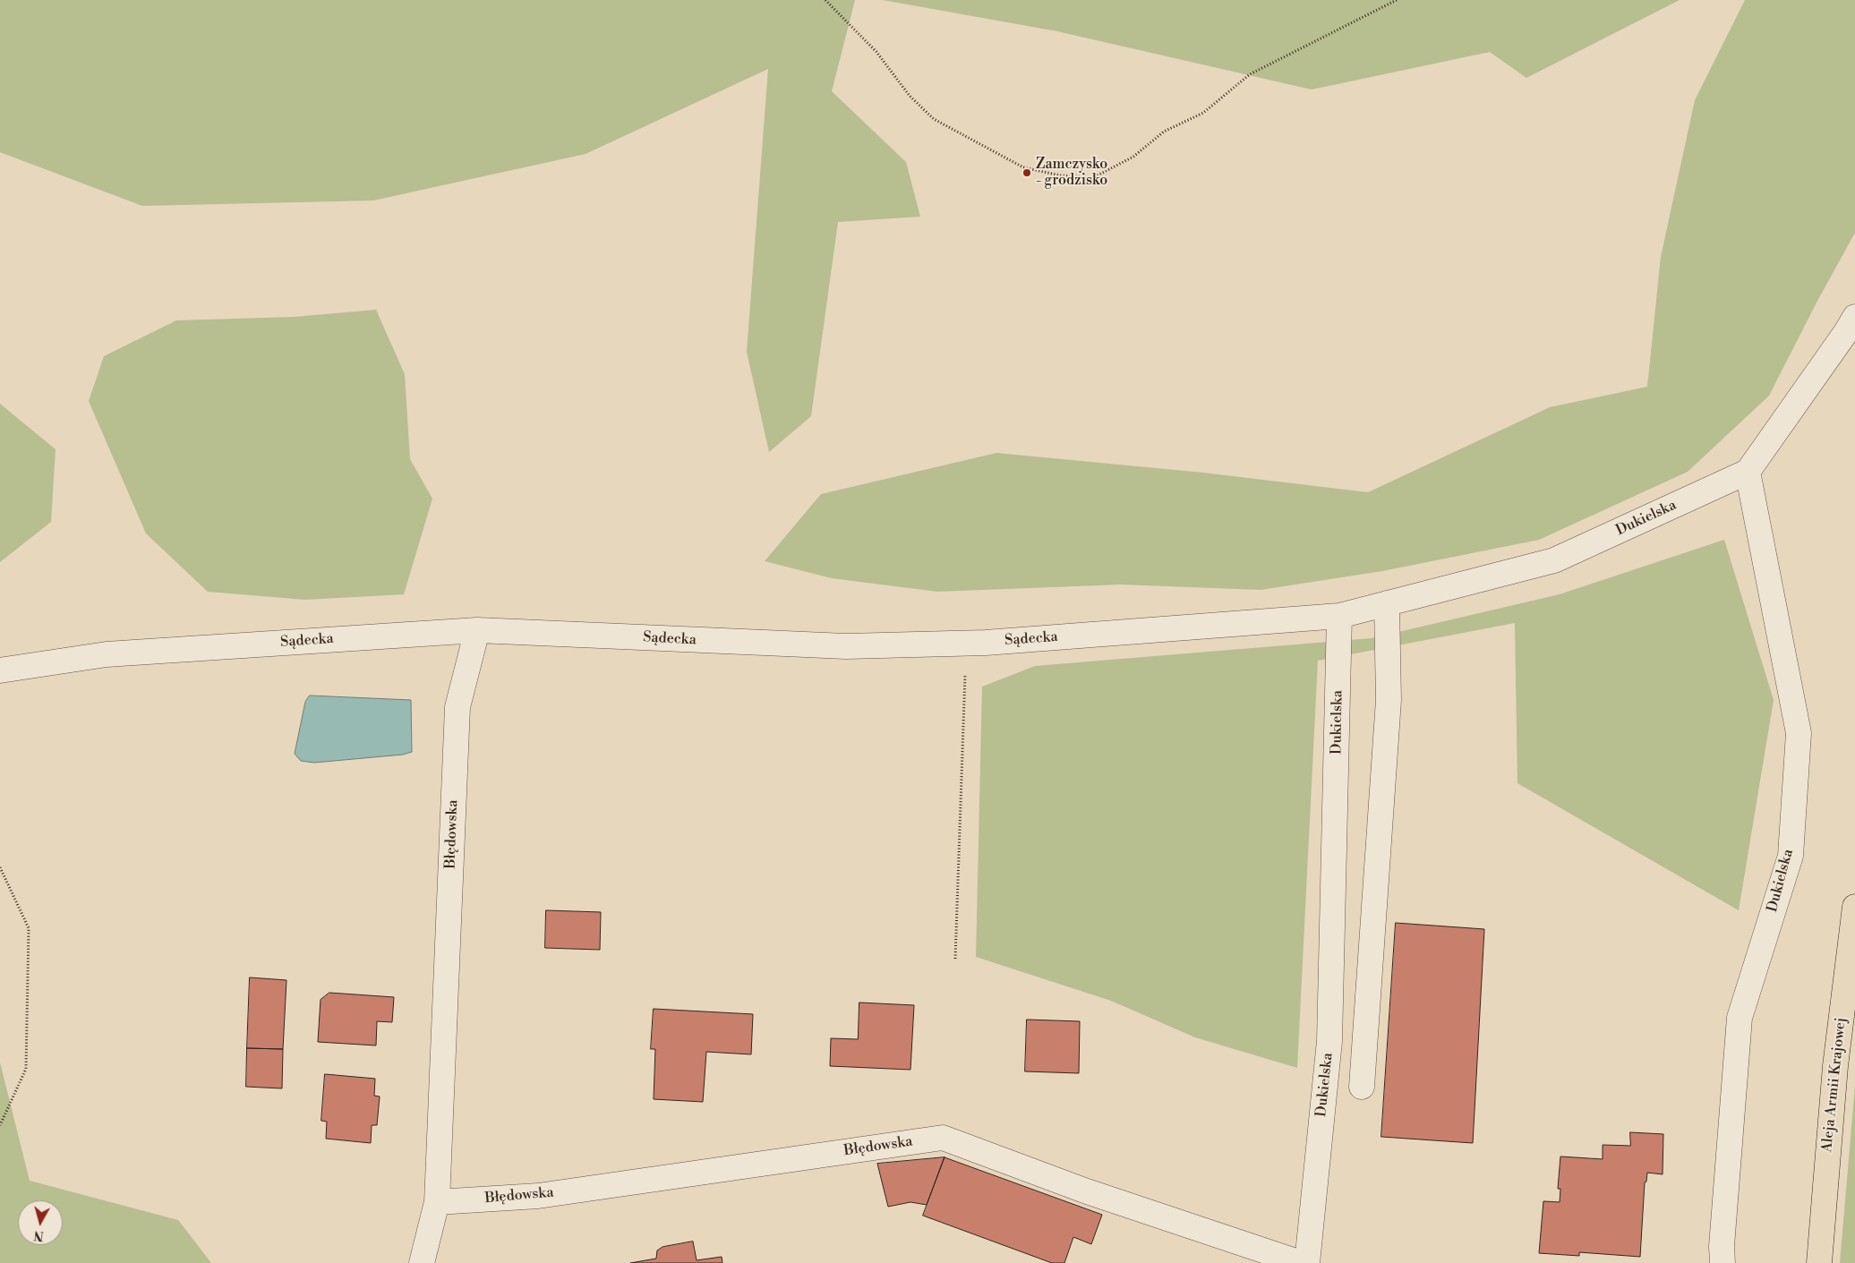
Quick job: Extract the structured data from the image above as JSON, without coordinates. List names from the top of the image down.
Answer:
{
  "streets": {
    "main road": ["Aleja Armii Krajowej"],
    "street": ["Dukielska", "Sądecka", "Błędowska"]
  },
  "crossings": [
    ["Dukielska", "Sądecka"],
    ["Sądecka", "Błędowska"]
  ],
  "places": ["Zamczysko - grodzisko"],
  "north": "bottom"
}
